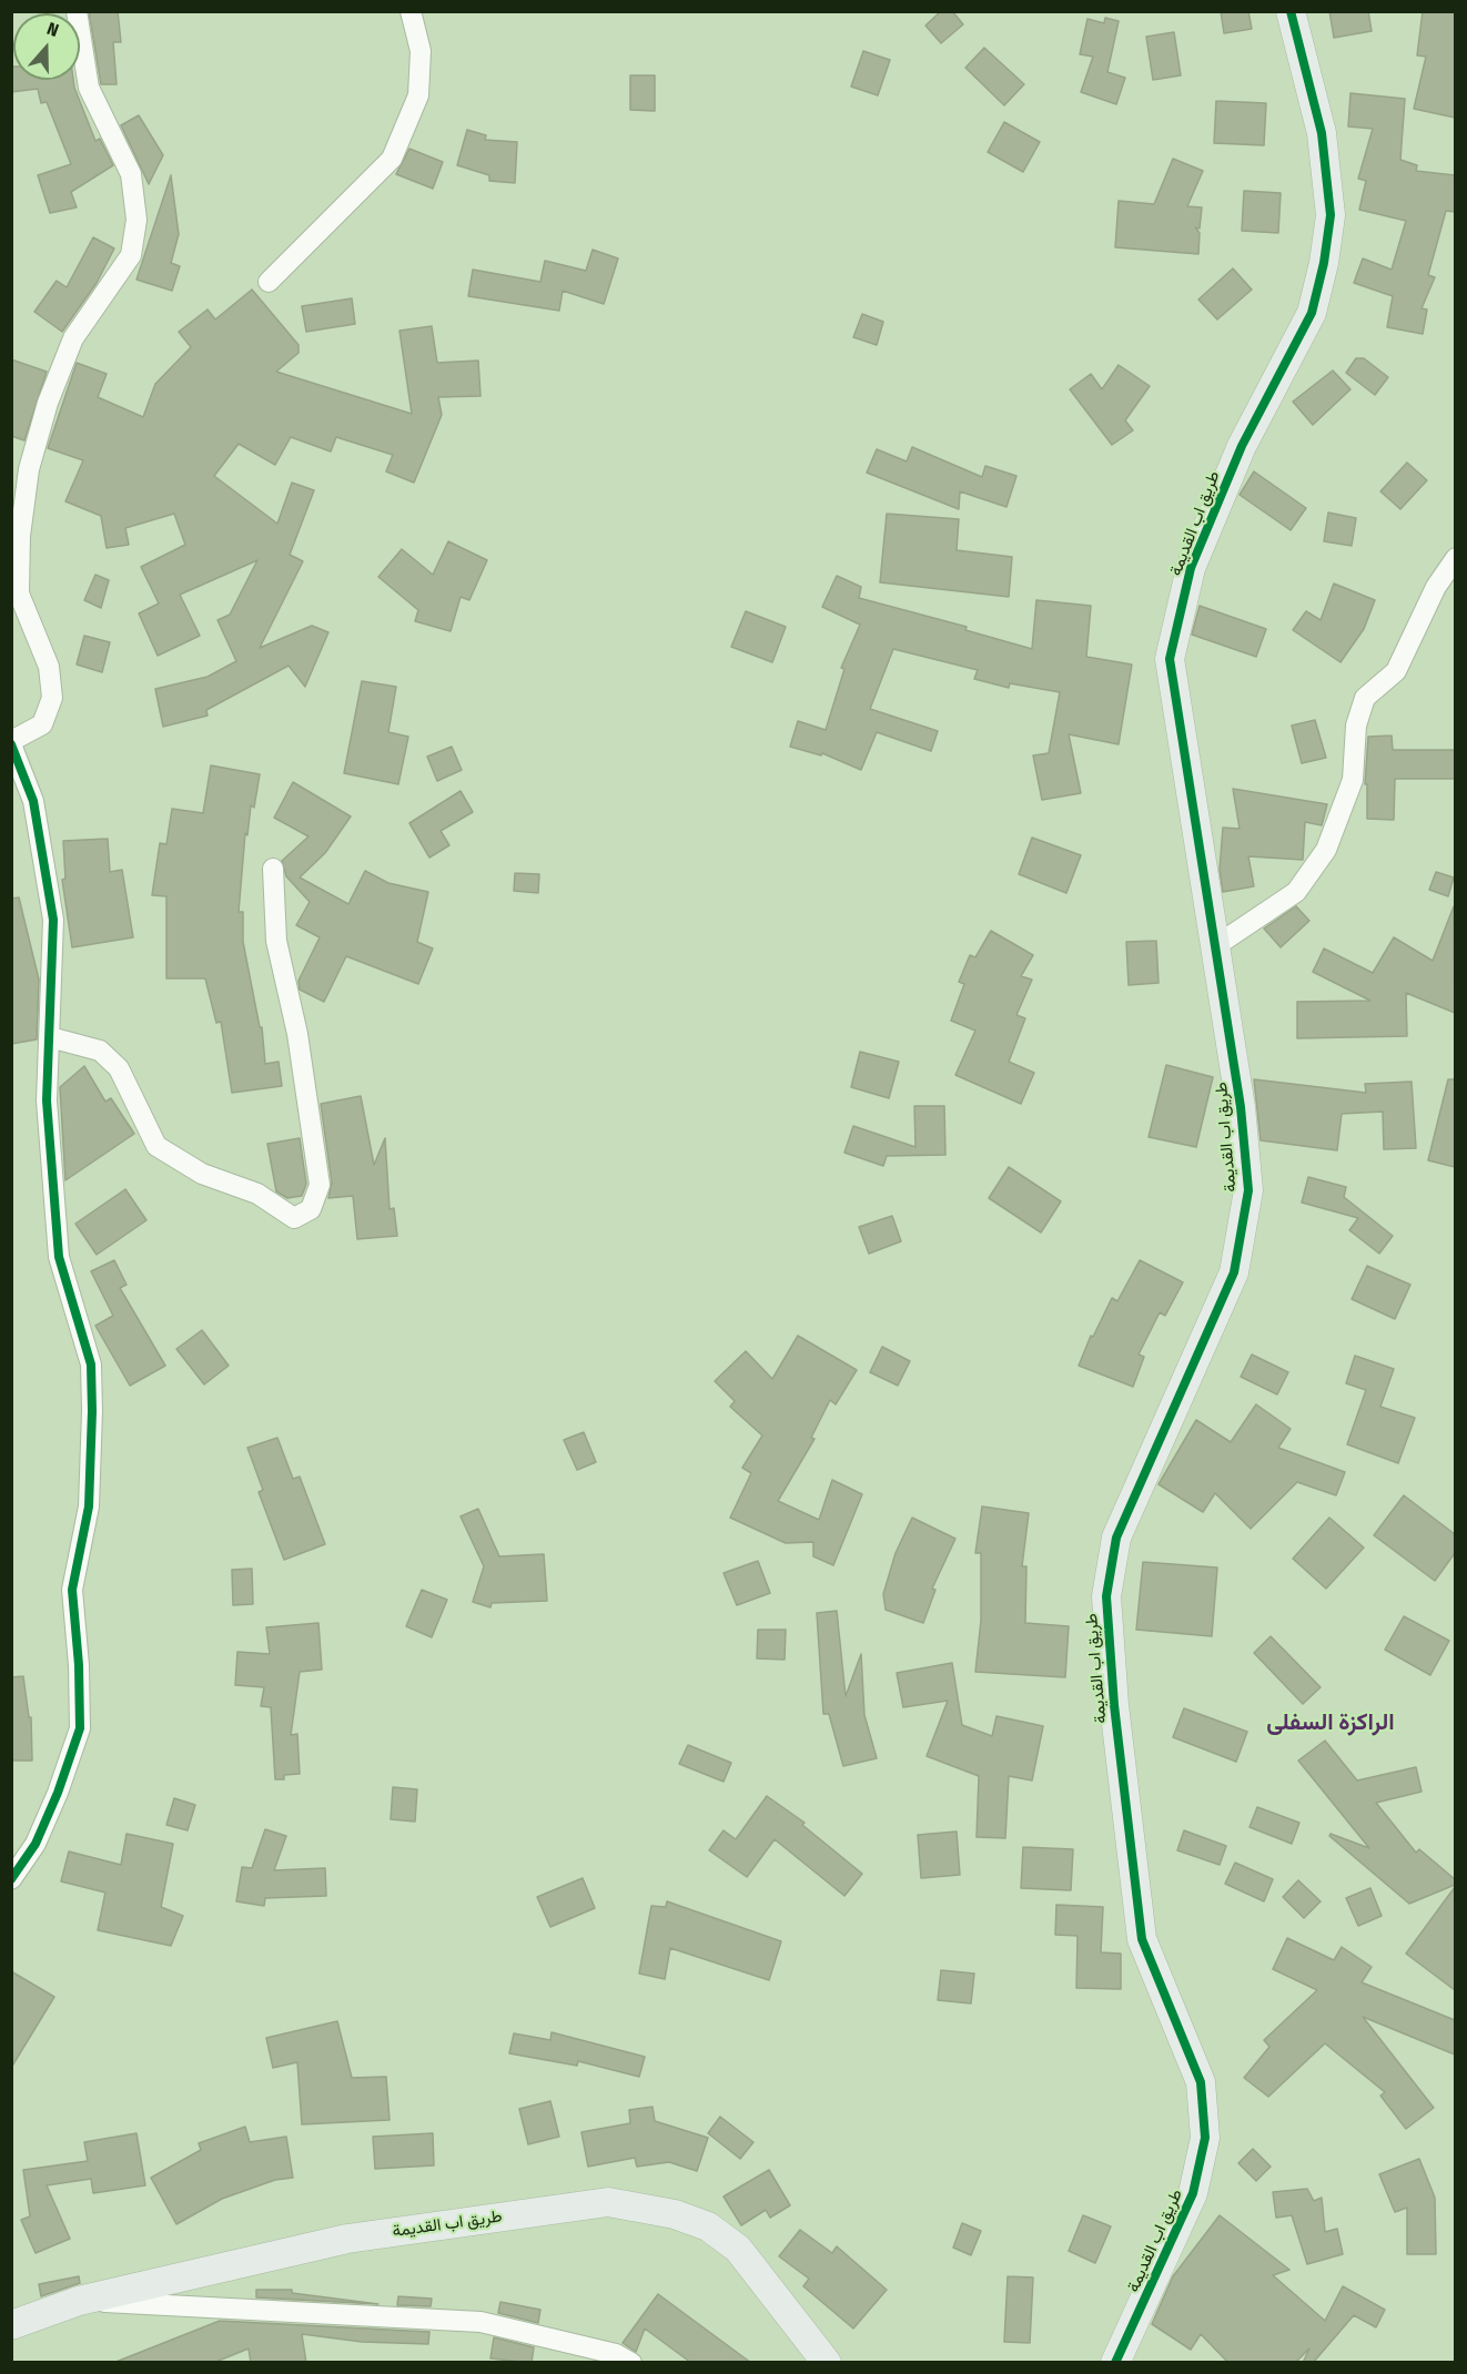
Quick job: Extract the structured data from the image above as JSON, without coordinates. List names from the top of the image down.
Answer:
{
  "streets": {
    "street": ["طريق اب القديمة"]
  },
  "districts": ["الراكزة السفلى"],
  "north": "top"
}
